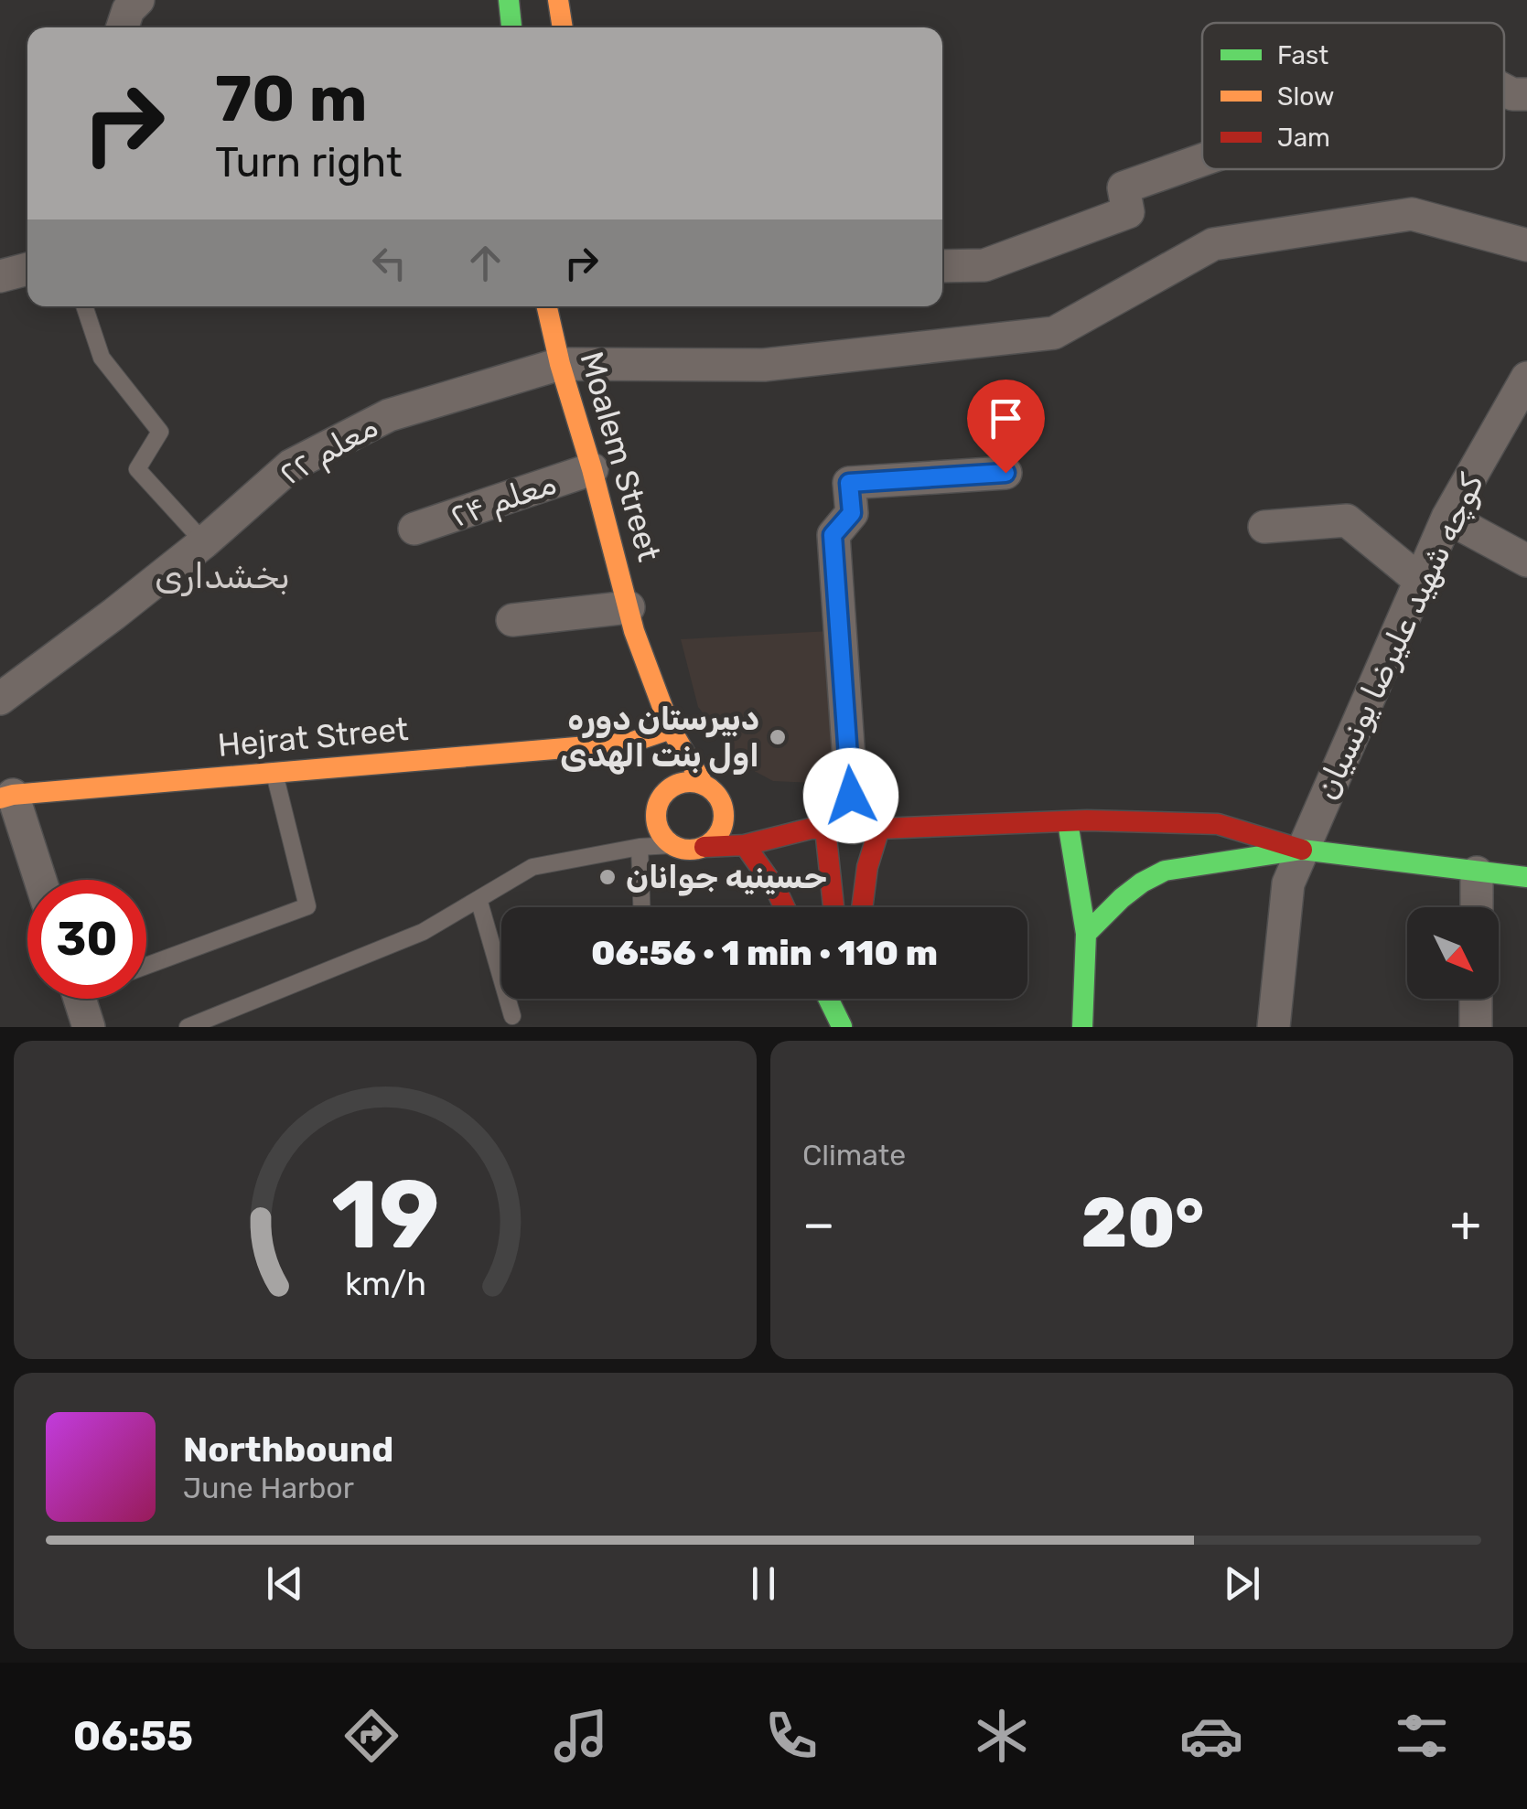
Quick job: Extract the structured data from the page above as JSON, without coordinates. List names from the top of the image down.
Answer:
{
  "streets": {
    "main road": ["Moalem Street", "Hejrat Street"],
    "street": ["معلم ۲۲", "معلم ۲۴", "کوچه شهید علیرضا یونسیان"]
  },
  "crossings": [
    ["معلم ۲۲", "Moalem Street"],
    ["Moalem Street", "معلم ۲۴"]
  ],
  "districts": ["بخشداری"],
  "places": ["دبیرستان دوره اول بنت الهدی", "حسینیه جوانان"],
  "legend": ["Fast", "Slow", "Jam"],
  "north": "bottom right",
  "page": {
    "turn": ["70 m", "Turn right"],
    "limit": "30",
    "trip": "06:56 · 1 min · 110 m",
    "tile": "Climate",
    "heat": ["−", "20°", "+"],
    "song": ["Northbound", "June Harbor"],
    "tabs": "06:55",
    "gauge": ["19", "km/h"]
  }
}
